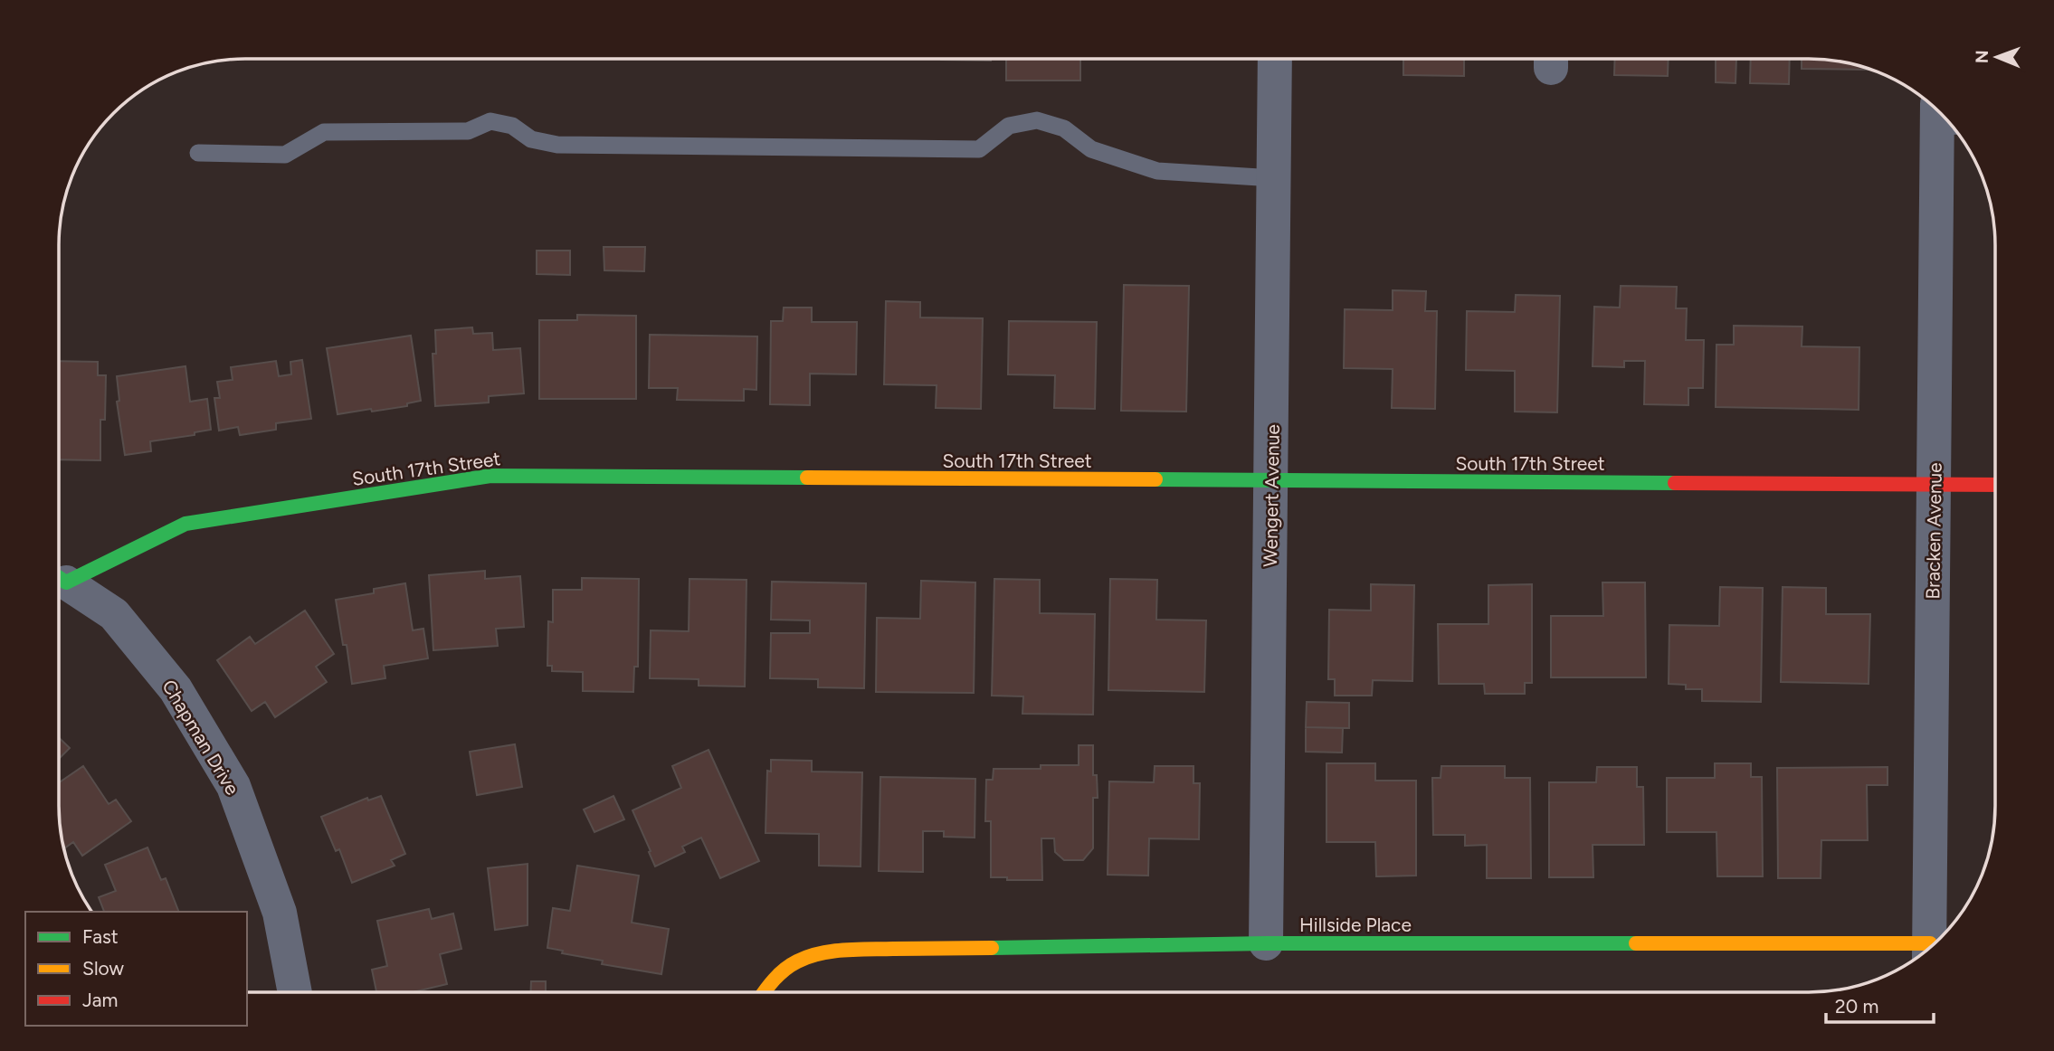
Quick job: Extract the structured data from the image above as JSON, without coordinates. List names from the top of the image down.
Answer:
{
  "streets": {
    "street": [
      "South 17th Street",
      "Wengert Avenue",
      "Bracken Avenue",
      "Chapman Drive",
      "Hillside Place"
    ]
  },
  "crossings": [
    ["South 17th Street", "Wengert Avenue"],
    ["South 17th Street", "Bracken Avenue"],
    ["Wengert Avenue", "Hillside Place"]
  ],
  "legend": ["Fast", "Slow", "Jam"],
  "scale_bar": "20 m",
  "north": "left"
}
